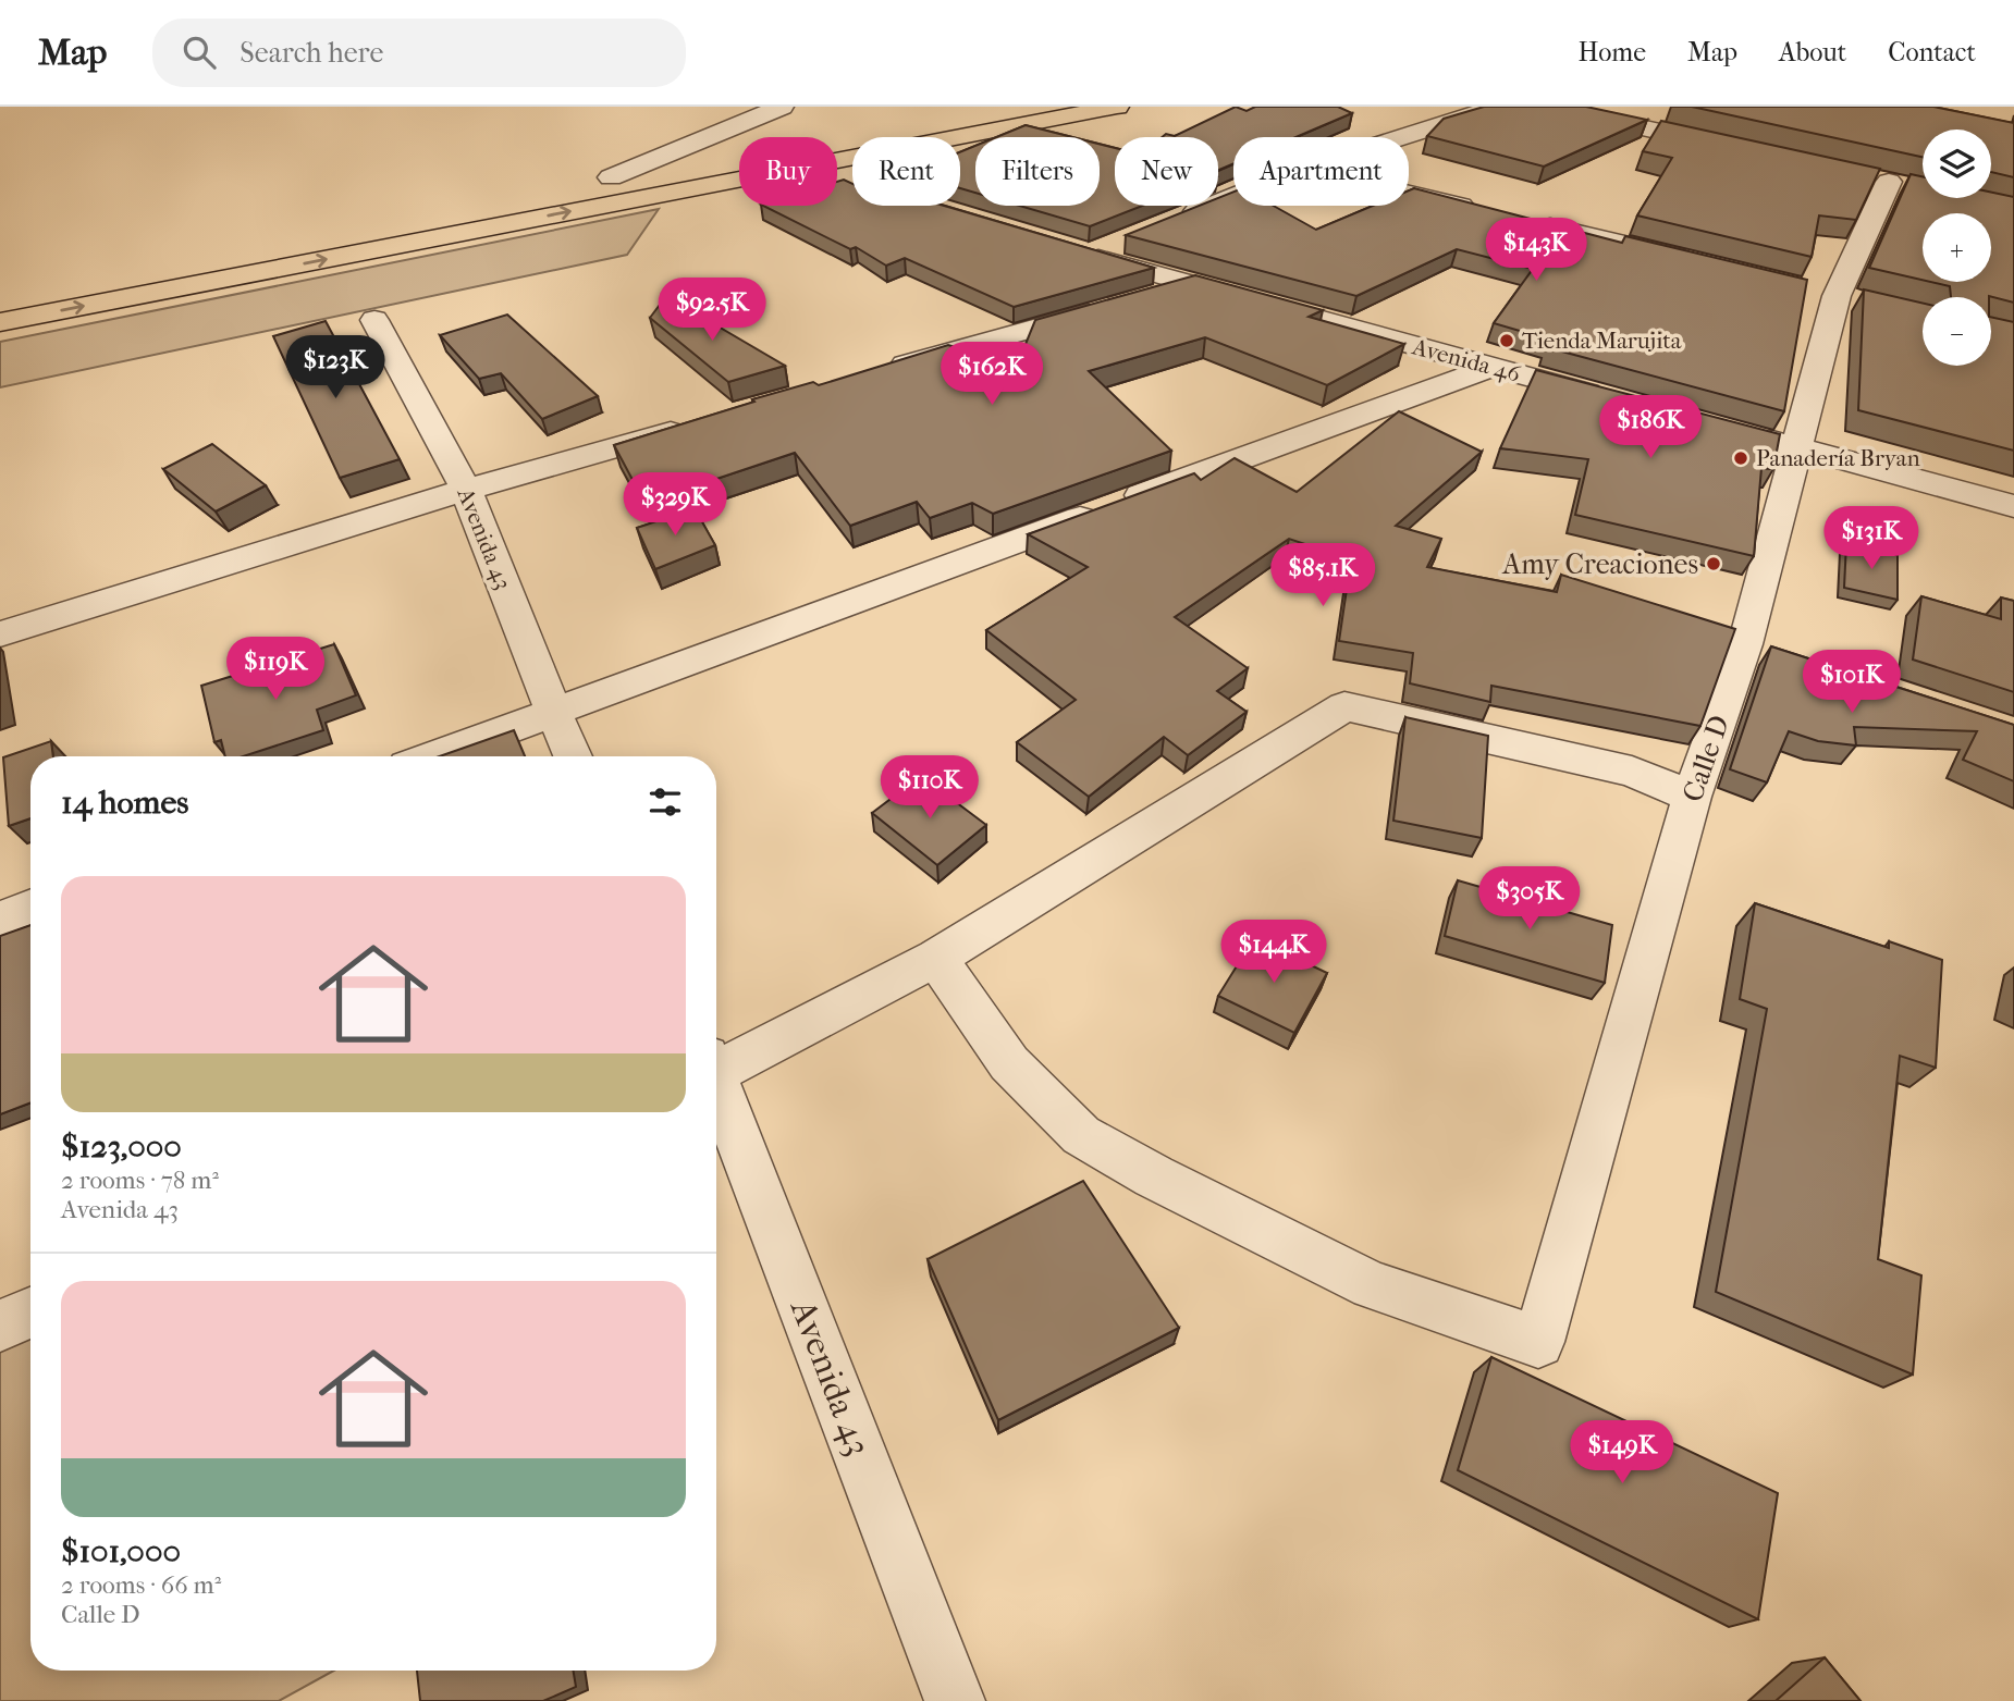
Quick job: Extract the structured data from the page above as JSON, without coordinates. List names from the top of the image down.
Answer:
{
  "streets": {
    "street": ["Avenida 46", "Avenida 43", "Calle D"]
  },
  "places": ["Tienda Marujita", "Panadería Bryan", "Amy Creaciones"],
  "page": {
    "header": "Map",
    "search": "Search here",
    "nav": [
      "Home",
      "Map",
      "About",
      "Contact"
    ],
    "map_buttons": ["+", "−"],
    "chip": [
      "Buy",
      "Rent",
      "Filters",
      "New",
      "Apartment"
    ],
    "price": [
      "$143K",
      "$92.5K",
      "$123K",
      "$162K",
      "$186K",
      "$329K",
      "$131K",
      "$85.1K",
      "$119K",
      "$101K",
      "$110K",
      "$305K",
      "$144K",
      "$149K"
    ],
    "heading": "14 homes",
    "list": [
      {
        "name": "$123,000",
        "note": "2 rooms · 78 m² · Avenida 43"
      },
      {
        "name": "$101,000",
        "note": "2 rooms · 66 m² · Calle D"
      }
    ]
  }
}
